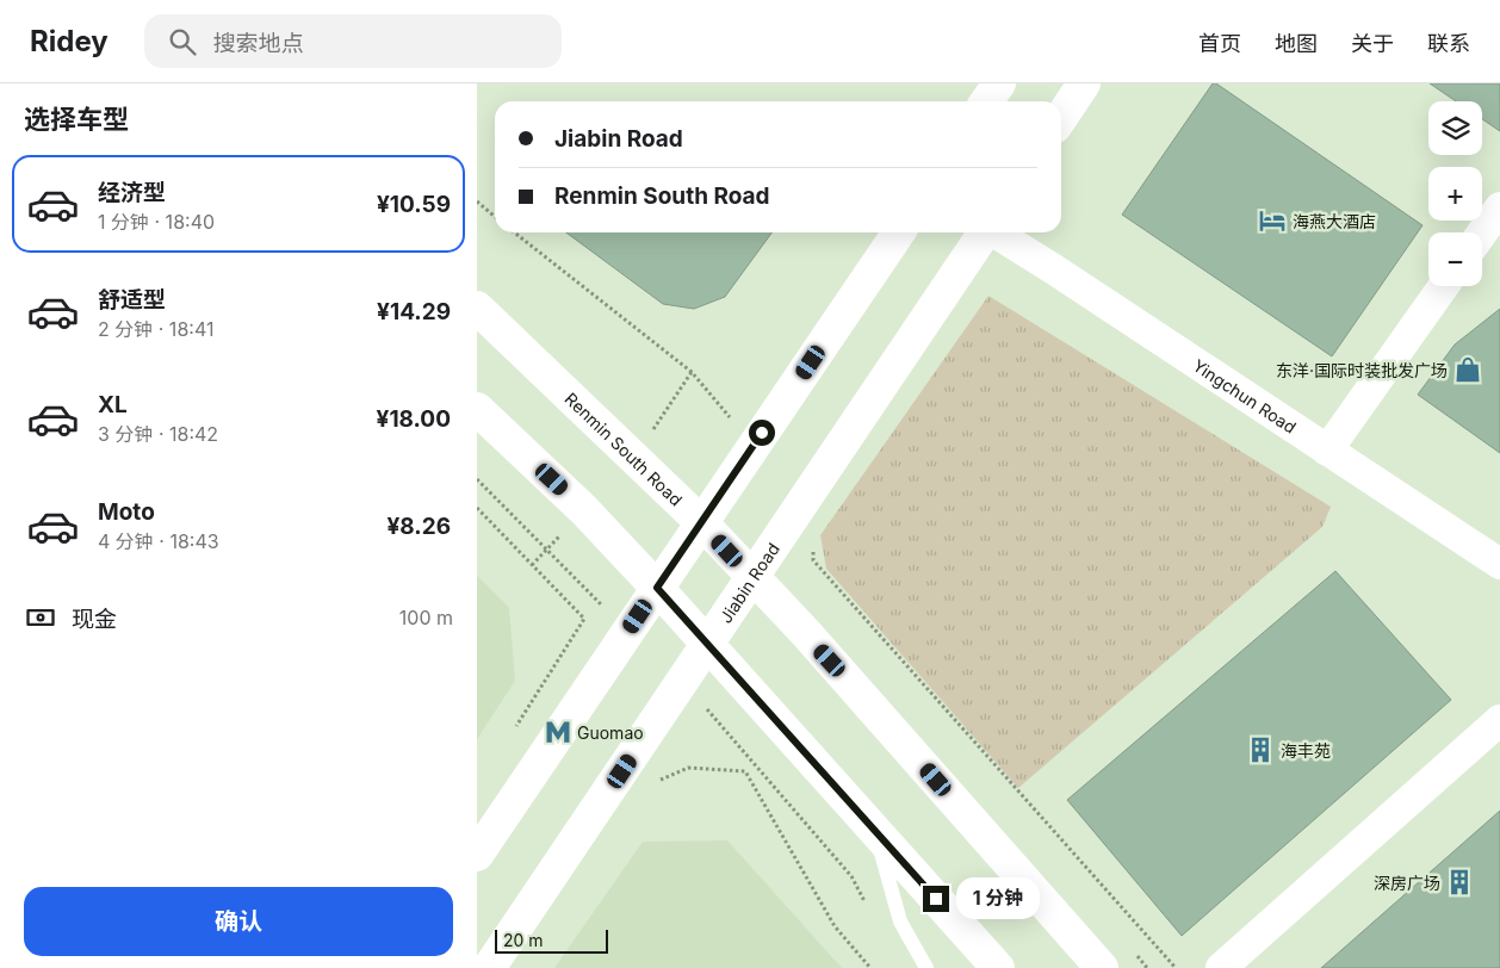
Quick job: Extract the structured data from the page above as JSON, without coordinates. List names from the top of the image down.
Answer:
{
  "streets": {
    "main road": ["Renmin South Road", "Jiabin Road"],
    "street": ["Yingchun Road"]
  },
  "crossings": [
    ["Renmin South Road", "Jiabin Road"]
  ],
  "places": {
    "hotel": ["海燕大酒店"],
    "shop": ["东洋·国际时装批发广场"],
    "metro station": ["Guomao"],
    "building": ["海丰苑", "深房广场"]
  },
  "scale_bar": "20 m",
  "page": {
    "header": "Ridey",
    "search": "搜索地点",
    "nav": [
      "首页",
      "地图",
      "关于",
      "联系"
    ],
    "heading": "选择车型",
    "map_buttons": ["+", "−"],
    "banner": ["Jiabin Road", "Renmin South Road"],
    "list": [
      {
        "name": "经济型",
        "note": "1 分钟 · 18:40",
        "value": "¥10.59"
      },
      {
        "name": "舒适型",
        "note": "2 分钟 · 18:41",
        "value": "¥14.29"
      },
      {
        "name": "XL",
        "note": "3 分钟 · 18:42",
        "value": "¥18.00"
      },
      {
        "name": "Moto",
        "note": "4 分钟 · 18:43",
        "value": "¥8.26"
      }
    ],
    "pay": ["现金", "100 m"],
    "buttons": "确认",
    "bubble": "1 分钟",
    "scale": "20 m"
  }
}
